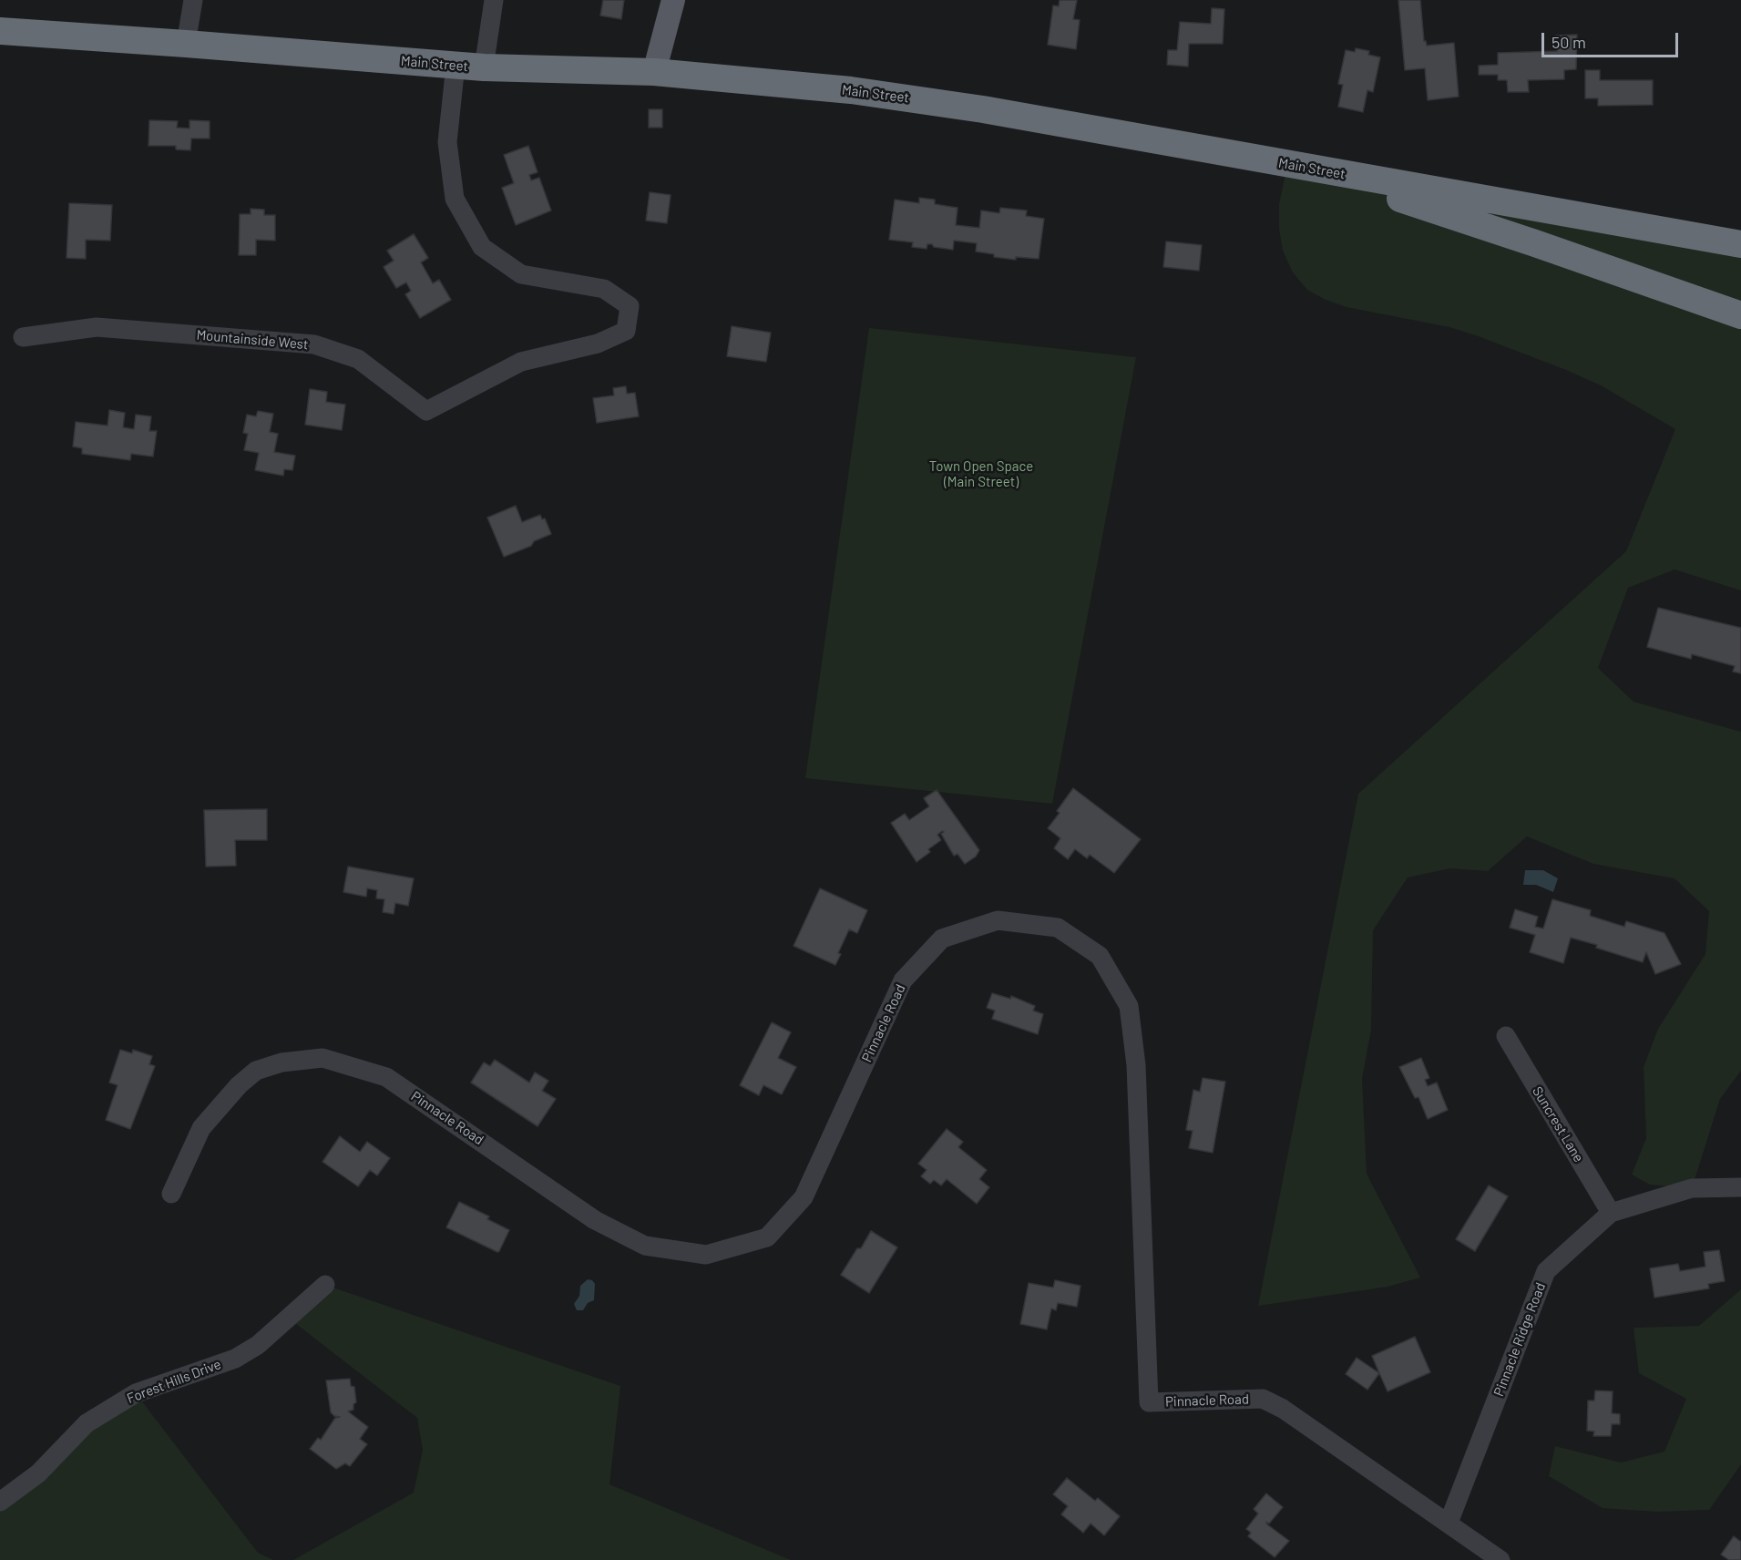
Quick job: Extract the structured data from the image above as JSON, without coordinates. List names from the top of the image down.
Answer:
{
  "streets": {
    "highway": ["Main Street"],
    "street": [
      "Mountainside West",
      "Pinnacle Road",
      "Suncrest Lane",
      "Pinnacle Ridge Road",
      "Forest Hills Drive"
    ]
  },
  "crossings": [
    ["Main Street", "Mountainside West"],
    ["Pinnacle Road", "Pinnacle Ridge Road"],
    ["Suncrest Lane", "Pinnacle Ridge Road"]
  ],
  "parks": ["Town Open Space (Main Street)"],
  "scale_bar": "50 m"
}
